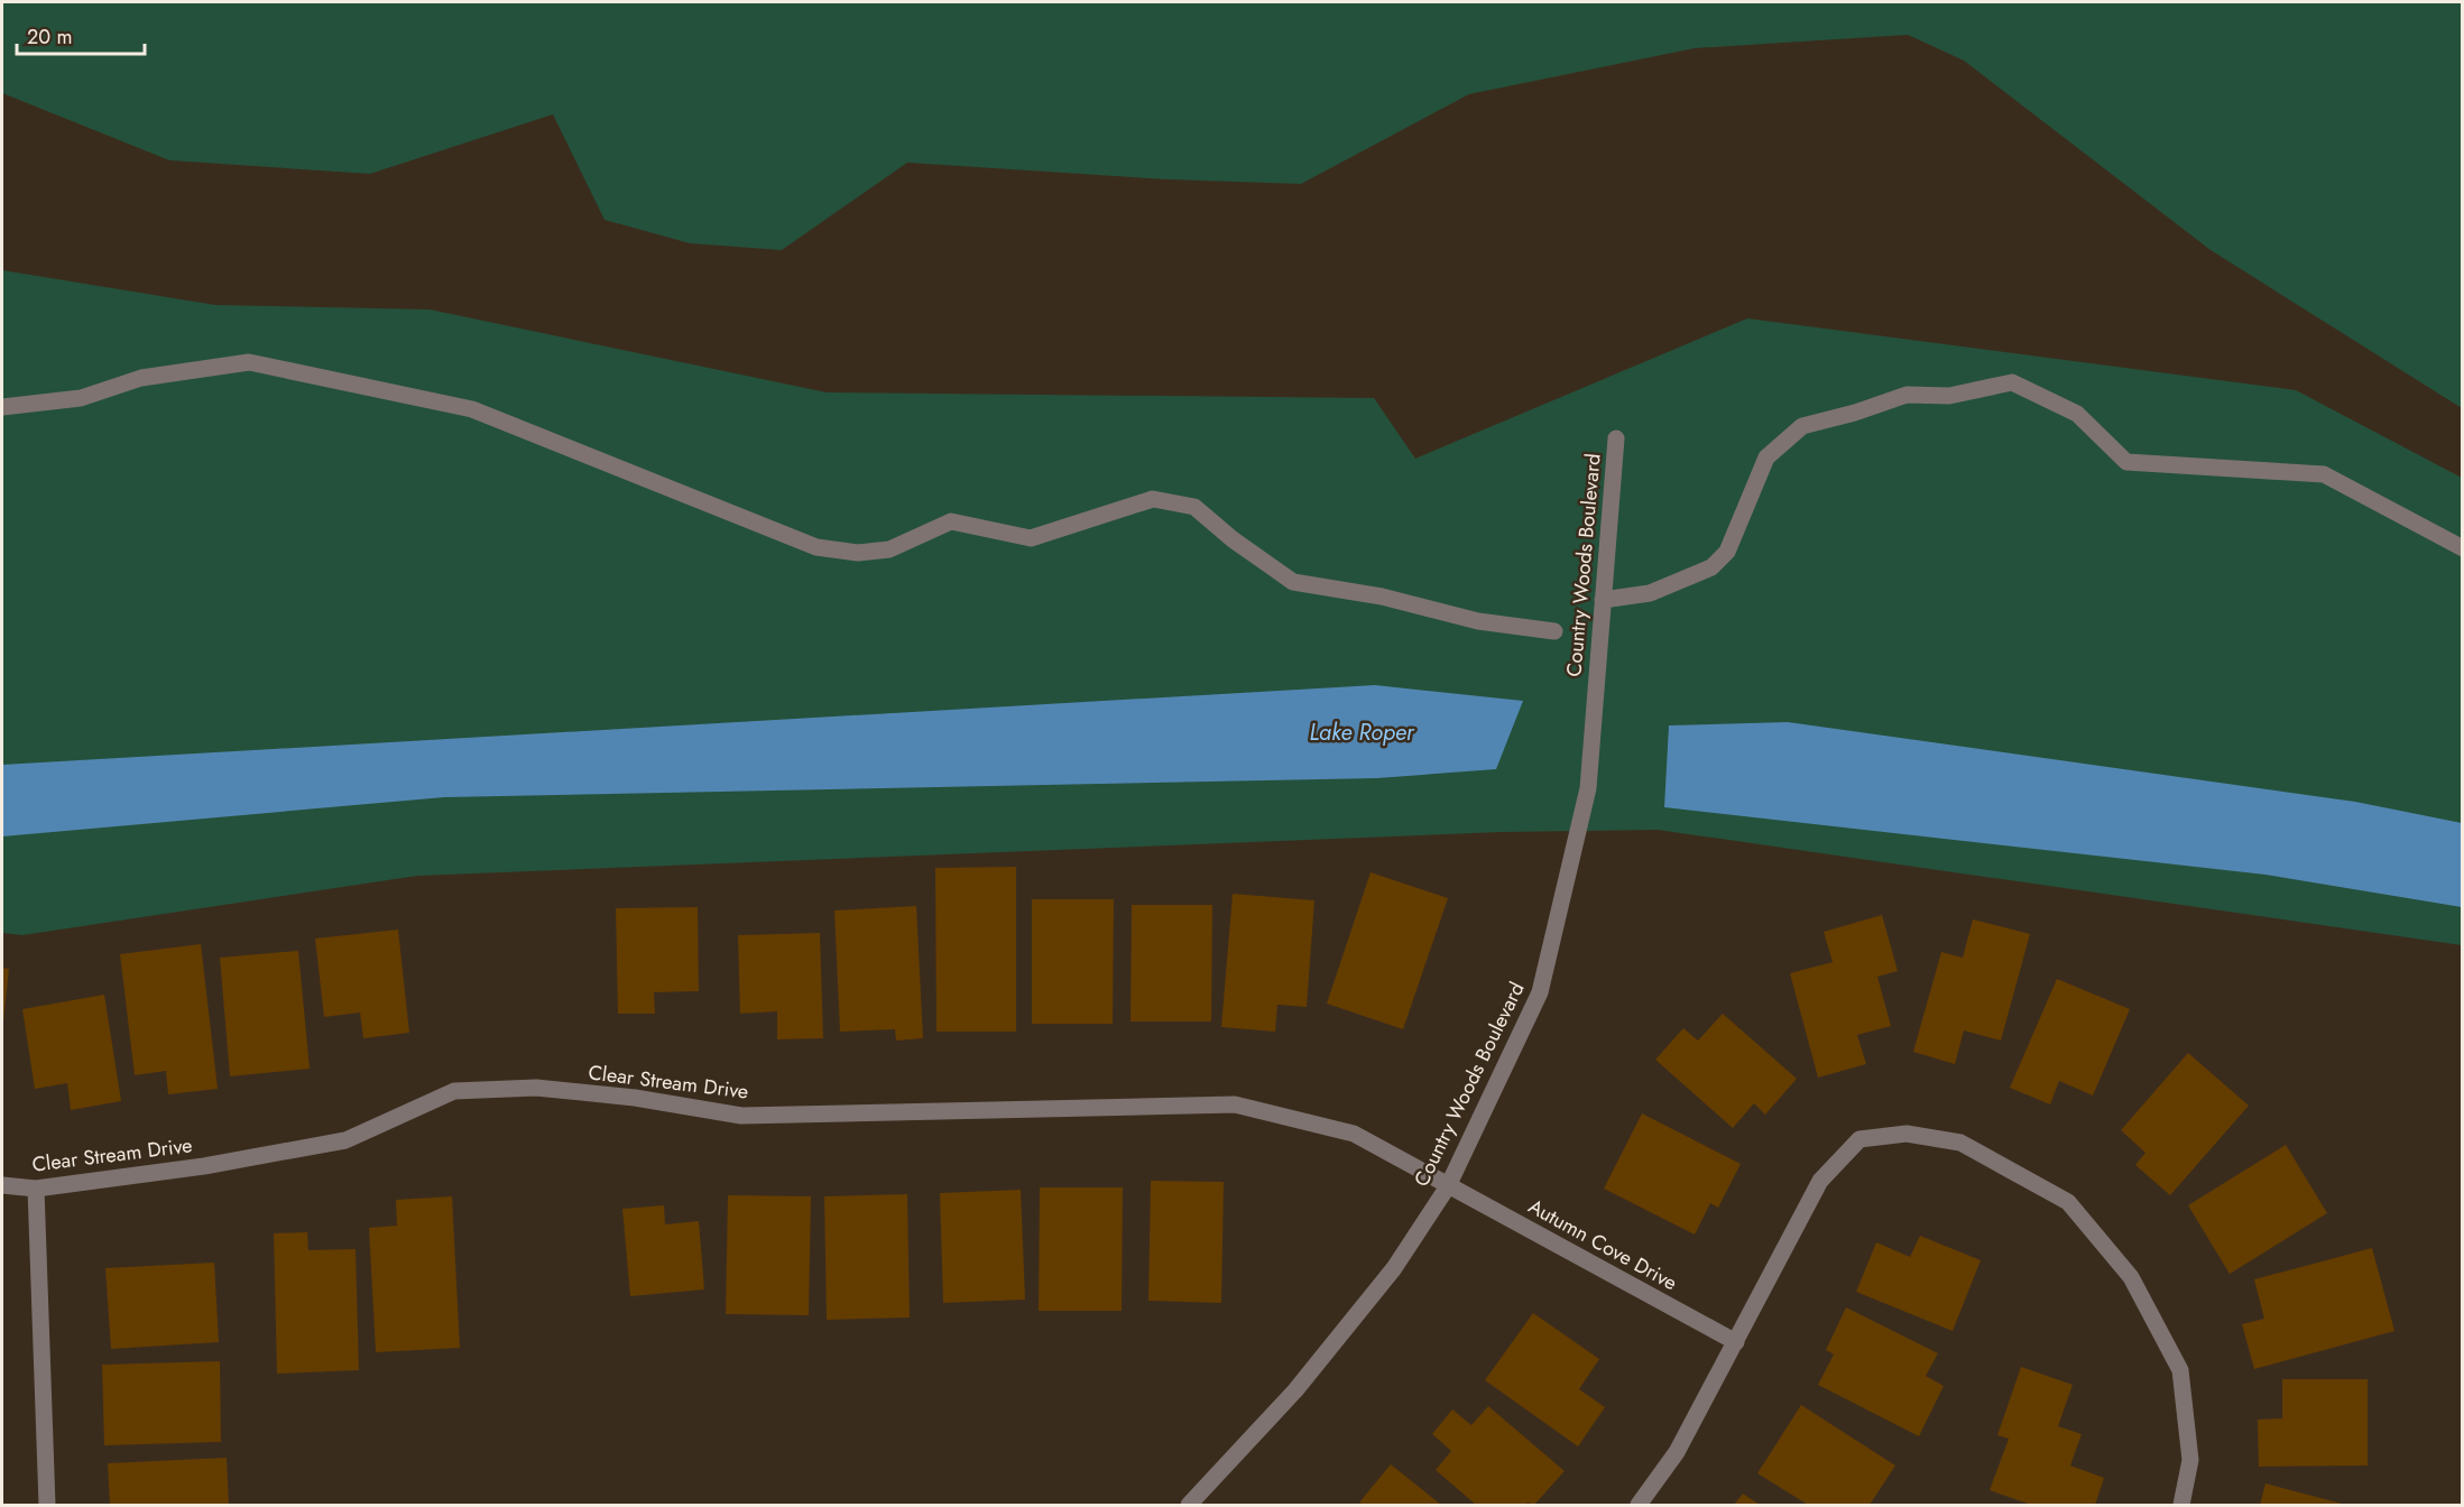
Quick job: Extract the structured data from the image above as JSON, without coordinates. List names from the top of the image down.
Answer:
{
  "streets": {
    "street": ["Country Woods Boulevard", "Clear Stream Drive", "Autumn Cove Drive"]
  },
  "crossings": [
    ["Country Woods Boulevard", "Clear Stream Drive"],
    ["Country Woods Boulevard", "Autumn Cove Drive"],
    ["Clear Stream Drive", "Autumn Cove Drive"]
  ],
  "water": ["Lake Roper"],
  "scale_bar": "20 m"
}
